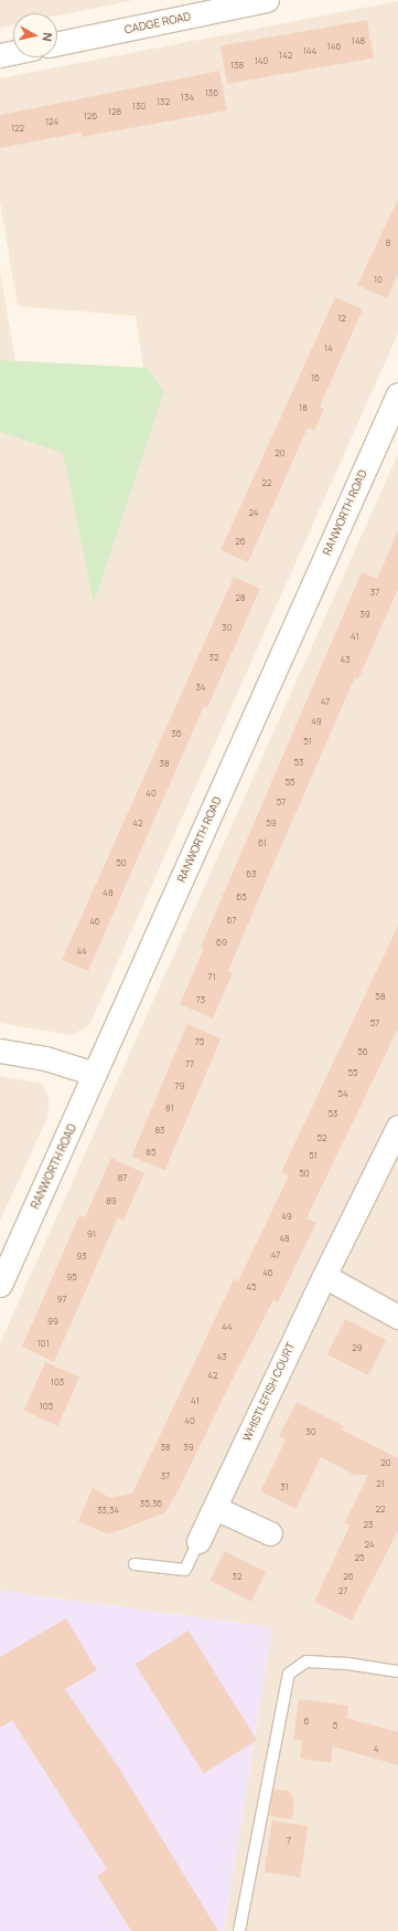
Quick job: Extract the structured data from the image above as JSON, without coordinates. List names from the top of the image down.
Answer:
{
  "streets": {
    "street": ["CADGE ROAD", "RANWORTH ROAD", "WHISTLEFISH COURT"]
  },
  "house_numbers": [
    "148",
    "146",
    "144",
    "142",
    "140",
    "138",
    "136",
    "134",
    "132",
    "130",
    "128",
    "126",
    "124",
    "122",
    "8",
    "10",
    "12",
    "14",
    "16",
    "18",
    "20",
    "22",
    "24",
    "26",
    "37",
    "28",
    "39",
    "30",
    "41",
    "32",
    "43",
    "34",
    "47",
    "49",
    "36",
    "51",
    "53",
    "38",
    "55",
    "40",
    "57",
    "42",
    "59",
    "61",
    "50",
    "63",
    "48",
    "65",
    "67",
    "46",
    "69",
    "44",
    "71",
    "58",
    "73",
    "57",
    "75",
    "56",
    "77",
    "55",
    "79",
    "54",
    "81",
    "53",
    "83",
    "52",
    "85",
    "51",
    "50",
    "87",
    "89",
    "49",
    "91",
    "48",
    "47",
    "93",
    "46",
    "95",
    "45",
    "97",
    "99",
    "44",
    "101",
    "29",
    "43",
    "42",
    "103",
    "41",
    "105",
    "40",
    "30",
    "38",
    "39",
    "20",
    "37",
    "21",
    "31",
    "35,36",
    "22",
    "33,34",
    "23",
    "24",
    "25",
    "32",
    "26",
    "27",
    "6",
    "5",
    "4",
    "7"
  ],
  "north": "right"
}
